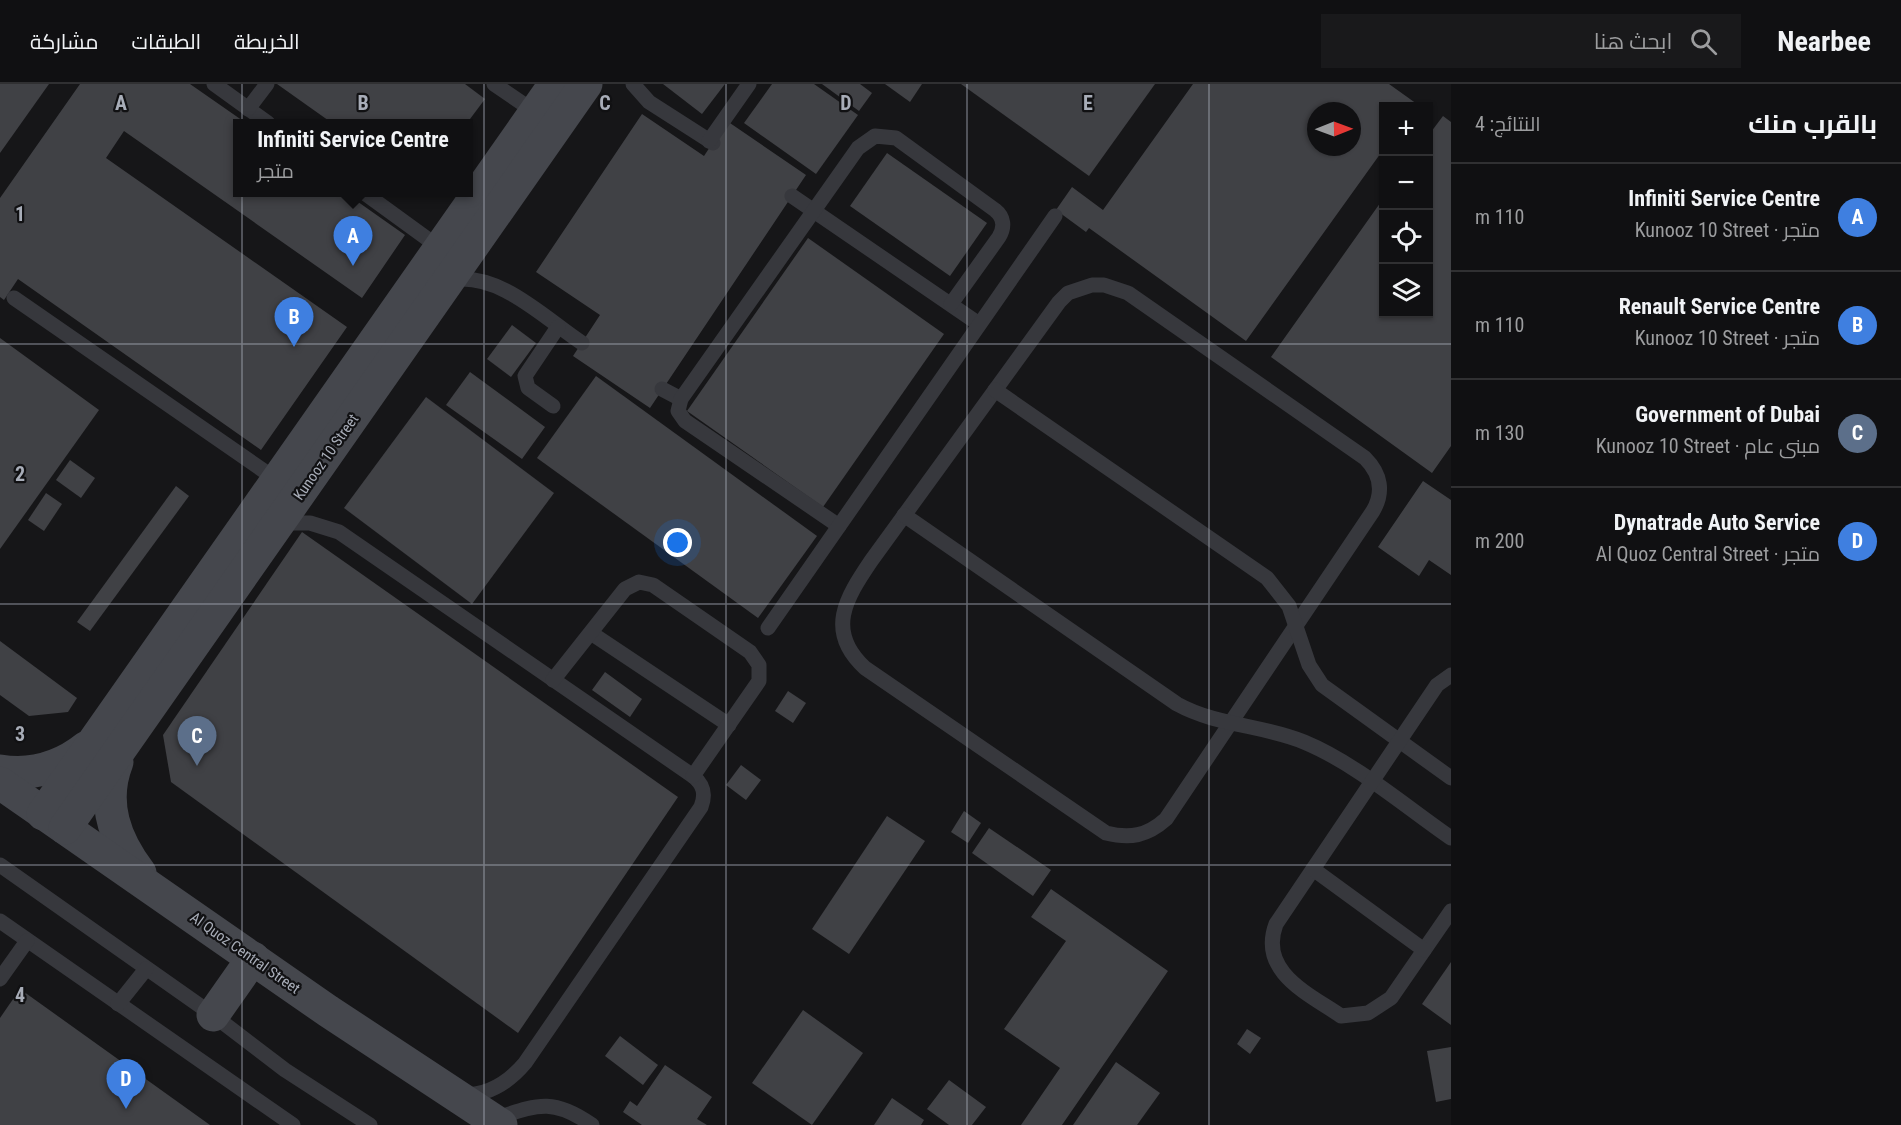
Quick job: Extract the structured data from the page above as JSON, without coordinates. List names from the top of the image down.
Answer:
{
  "streets": {
    "street": ["Kunooz 10 Street", "Al Quoz Central Street"]
  },
  "crossings": [
    ["Kunooz 10 Street", "Al Quoz Central Street"]
  ],
  "north": "right",
  "page": {
    "header": "Nearbee",
    "search": "ابحث هنا",
    "nav": ["الخريطة", "الطبقات", "مشاركة"],
    "heading": ["بالقرب منك", "النتائج: 4"],
    "map_buttons": ["+", "−"],
    "popup": ["Infiniti Service Centre", "متجر"],
    "list": [
      {
        "mark": "A",
        "name": "Infiniti Service Centre",
        "note": "متجر · Kunooz 10 Street",
        "value": "110 m"
      },
      {
        "mark": "B",
        "name": "Renault Service Centre",
        "note": "متجر · Kunooz 10 Street",
        "value": "110 m"
      },
      {
        "mark": "C",
        "name": "Government of Dubai",
        "note": "مبنى عام · Kunooz 10 Street",
        "value": "130 m"
      },
      {
        "mark": "D",
        "name": "Dynatrade Auto Service",
        "note": "متجر · Al Quoz Central Street",
        "value": "200 m"
      }
    ],
    "pins": [
      "A",
      "B",
      "C",
      "D"
    ]
  },
  "grid": {
    "columns": [
      "A",
      "B",
      "C",
      "D",
      "E"
    ],
    "rows": [
      "1",
      "2",
      "3",
      "4"
    ]
  }
}
